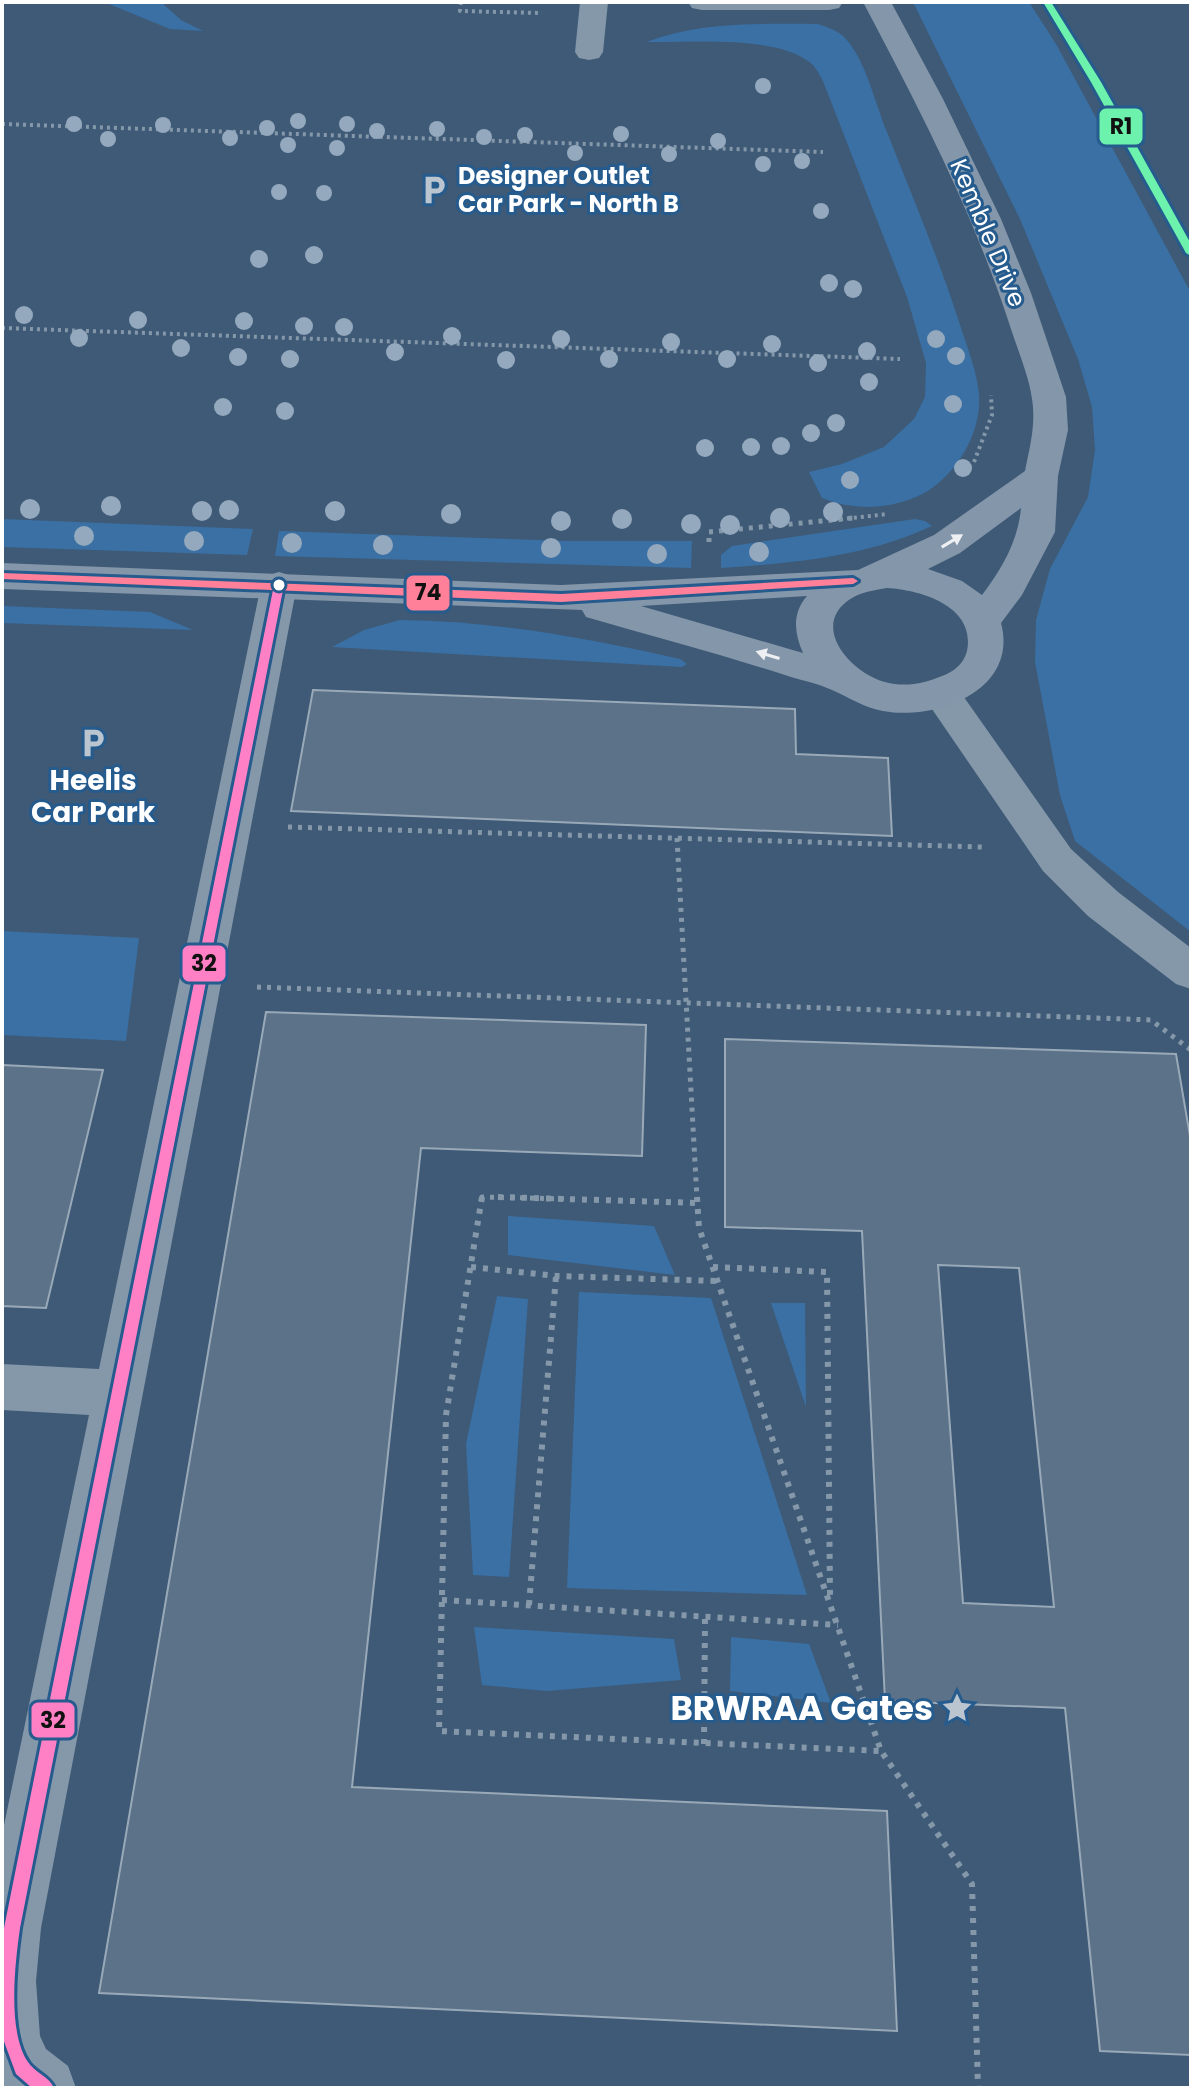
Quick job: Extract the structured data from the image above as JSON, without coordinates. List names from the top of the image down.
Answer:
{
  "streets": {
    "main road": ["Kemble Drive"]
  },
  "places": {
    "parking": ["Designer Outlet Car Park - North B", "Heelis Car Park"],
    "place": ["BRWRAA Gates"]
  },
  "lines": ["transit line R1", "transit line 74", "transit line 32"]
}
